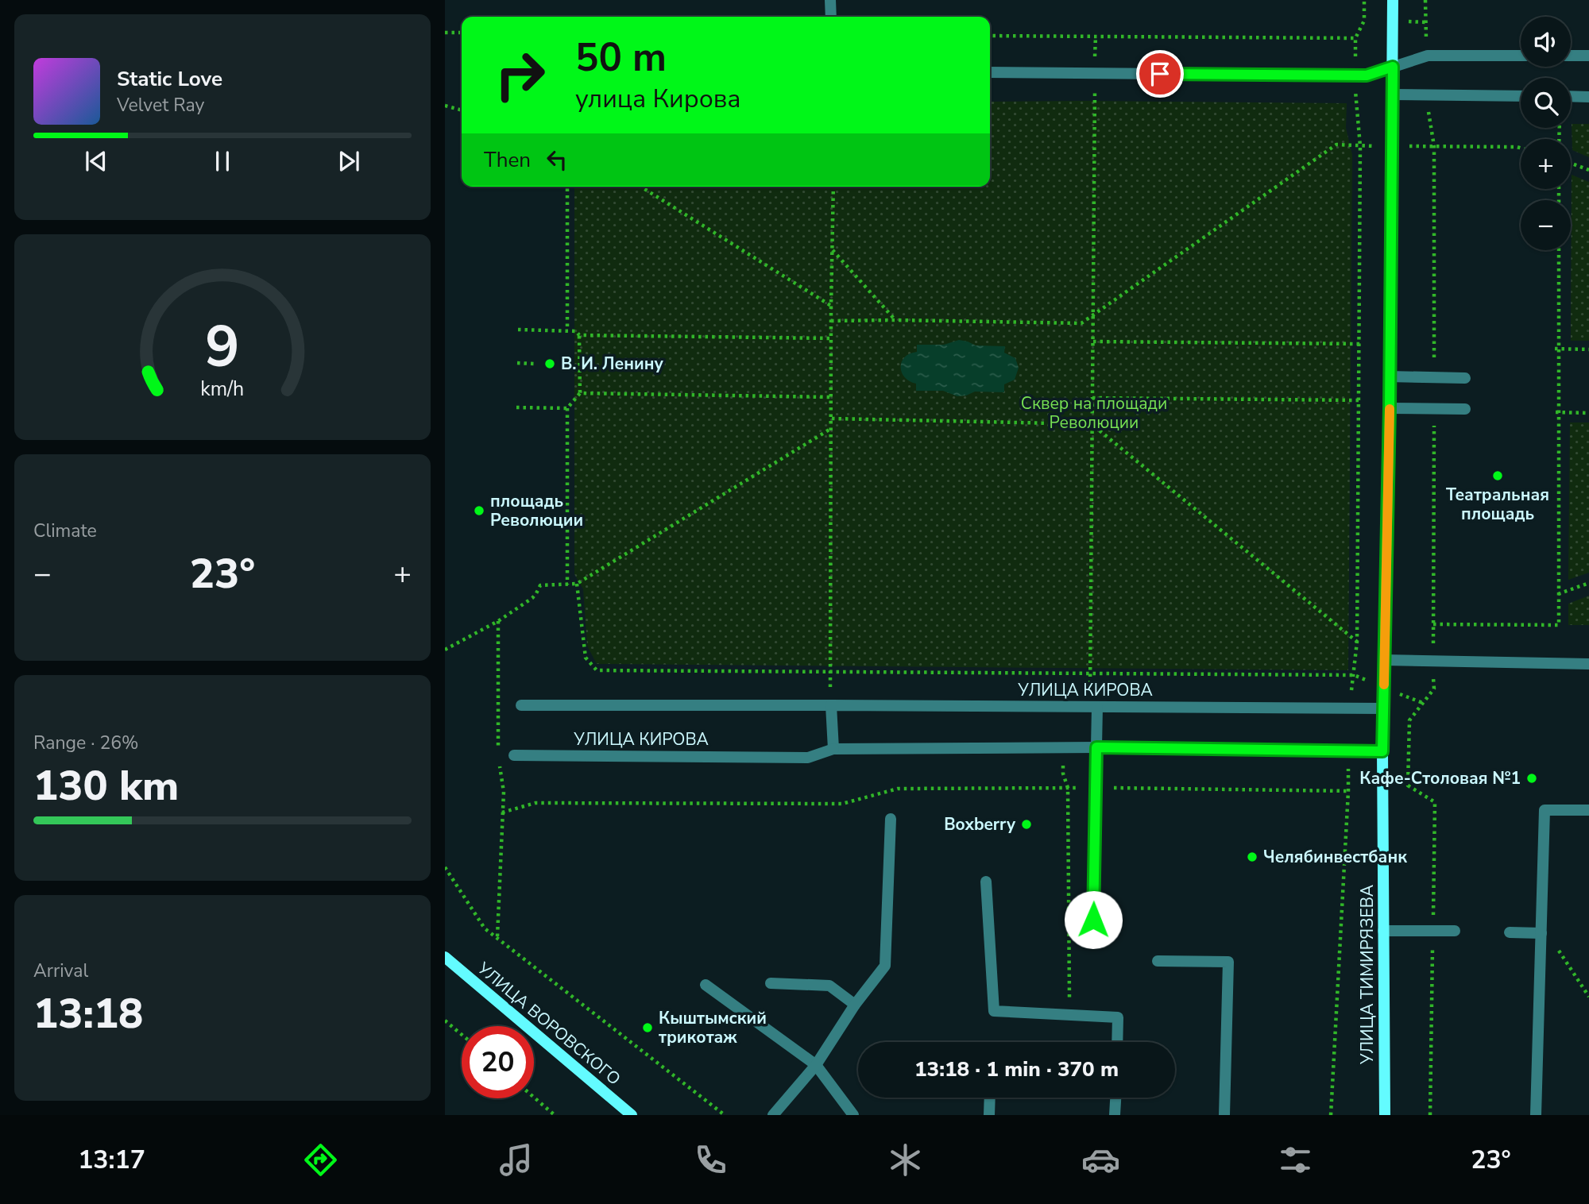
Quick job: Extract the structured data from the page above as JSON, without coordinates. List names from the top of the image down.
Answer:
{
  "streets": {
    "street": ["УЛИЦА КИРОВА", "УЛИЦА ТИМИРЯЗЕВА", "УЛИЦА ВОРОВСКОГО"]
  },
  "crossings": [
    ["УЛИЦА КИРОВА", "УЛИЦА ТИМИРЯЗЕВА"]
  ],
  "parks": ["Сквер на площади Революции"],
  "places": [
    "В. И. Ленину",
    "Театральная площадь",
    "площадь Революции",
    "Кафе-Столовая №1",
    "Boxberry",
    "Челябинвестбанк",
    "Кыштымский трикотаж"
  ],
  "page": {
    "map_buttons": ["+", "−"],
    "turn": ["50 m", "улица Кирова"],
    "song": ["Static Love", "Velvet Ray"],
    "then": "Then",
    "tile": [
      "Climate",
      ["Range · 26%", "130 km"],
      ["Arrival", "13:18"]
    ],
    "heat": ["−", "23°", "+"],
    "limit": "20",
    "trip": "13:18 · 1 min · 370 m",
    "tabs": ["13:17", "23°"],
    "gauge": ["9", "km/h"]
  }
}
